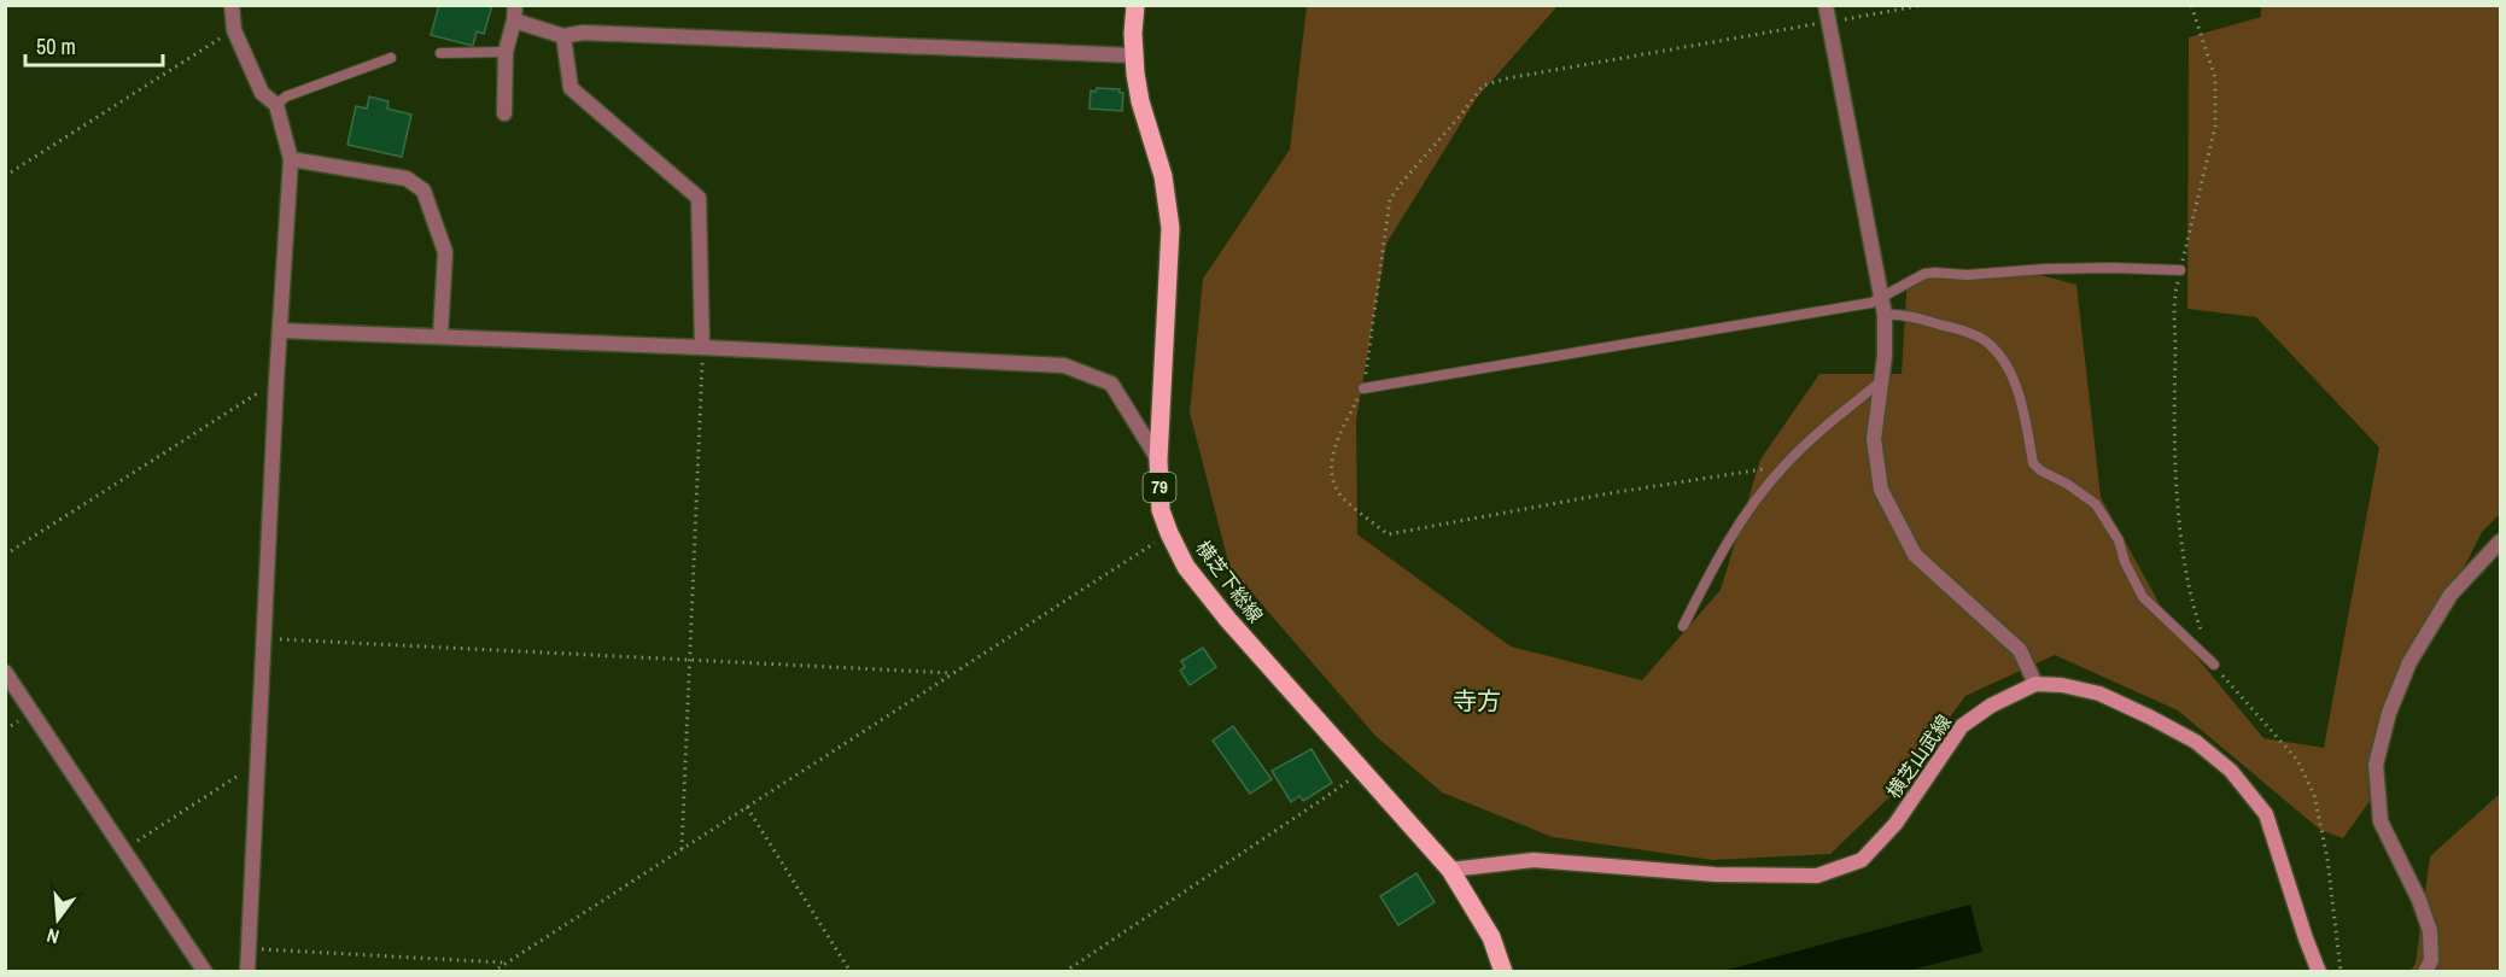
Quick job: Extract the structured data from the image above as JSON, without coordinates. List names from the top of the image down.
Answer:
{
  "streets": {
    "main road": ["79", "横芝下総線", "横芝山武線"]
  },
  "crossings": [
    ["横芝下総線", "横芝山武線"]
  ],
  "districts": ["寺方"],
  "scale_bar": "50 m",
  "north": "bottom"
}
